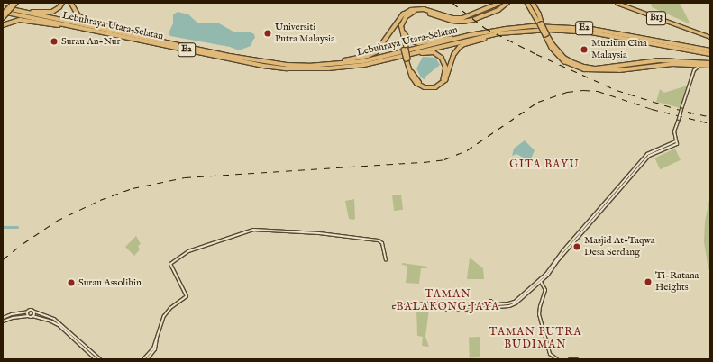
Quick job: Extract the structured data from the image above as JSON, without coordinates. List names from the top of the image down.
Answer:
{
  "streets": {
    "highway": ["Lebuhraya Utara–Selatan", "E2"],
    "main road": ["B13"]
  },
  "districts": ["GITA BAYU", "TAMAN BALAKONG JAYA", "TAMAN PUTRA BUDIMAN"],
  "places": [
    "Universiti Putra Malaysia",
    "Surau An-Nur",
    "Muzium Cina Malaysia",
    "Masjid At-Taqwa Desa Serdang",
    "Ti-Ratana Heights",
    "Surau Assolihin"
  ]
}
